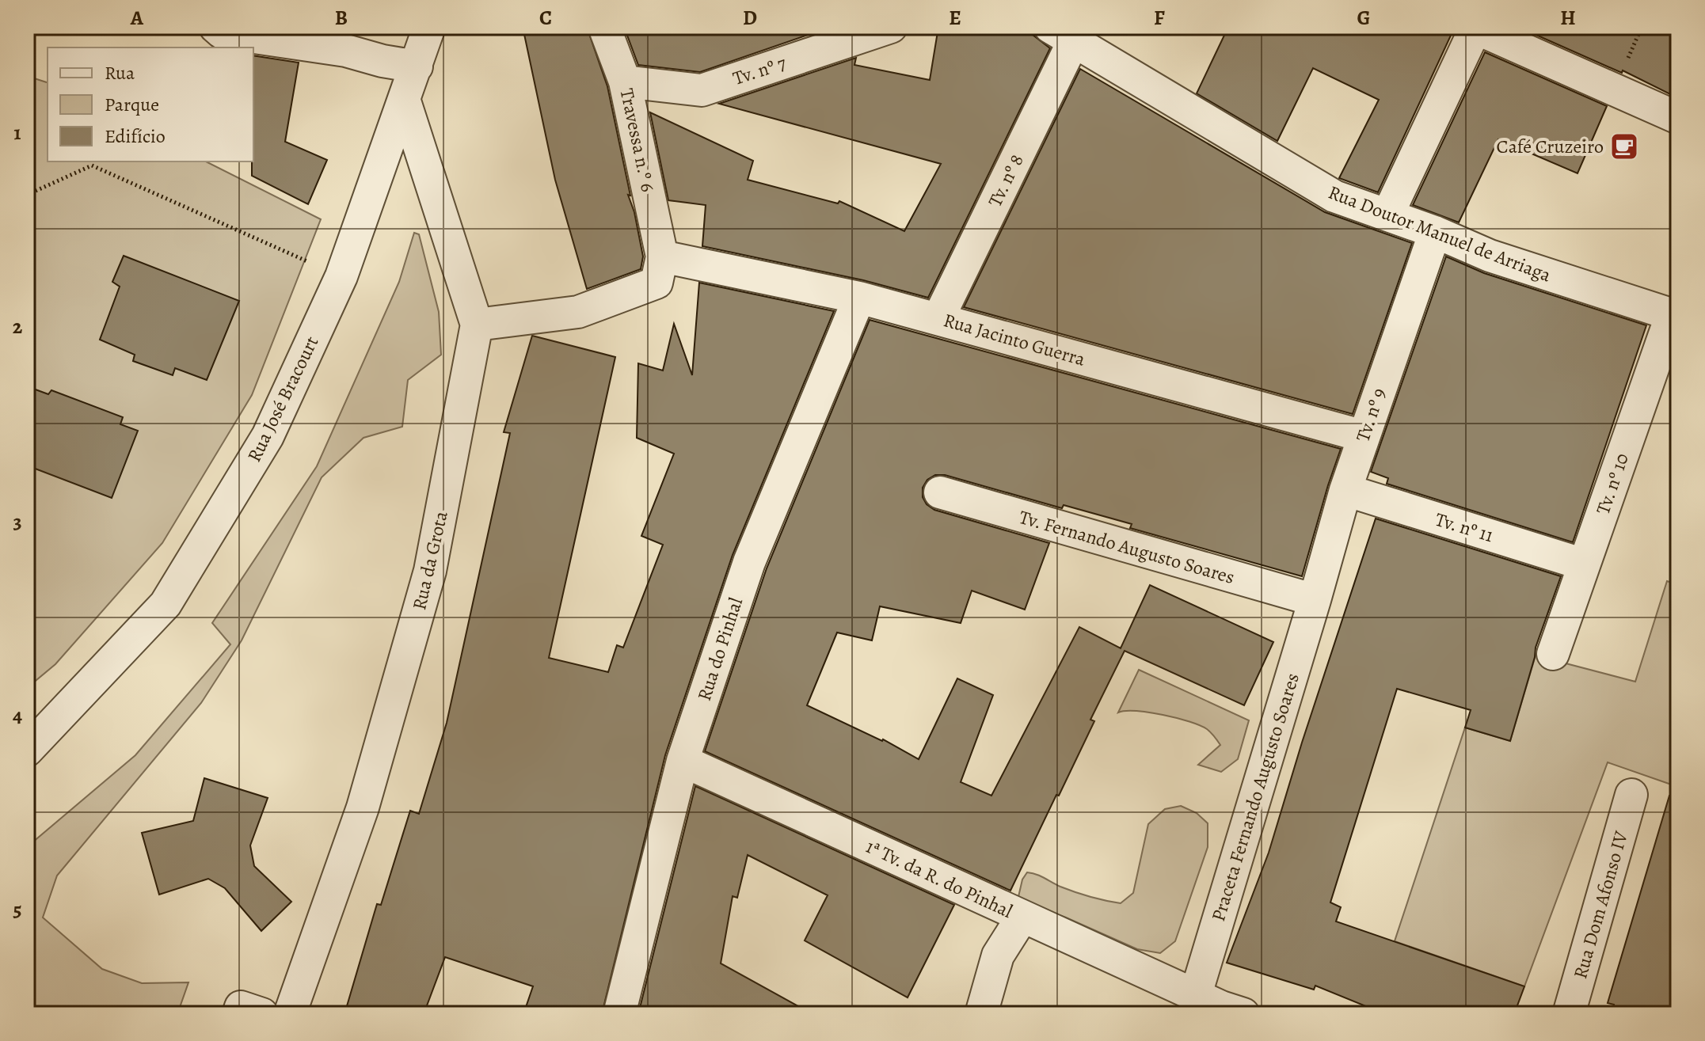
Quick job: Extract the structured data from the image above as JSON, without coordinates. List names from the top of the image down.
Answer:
{
  "streets": {
    "street": [
      "Tv. nº 7",
      "Travessa n.º 6",
      "Tv. nº 8",
      "Rua Doutor Manuel de Arriaga",
      "Rua Jacinto Guerra",
      "Rua José Bracourt",
      "Tv. nº 9",
      "Tv. nº 10",
      "Tv. nº 11",
      "Tv. Fernando Augusto Soares",
      "Rua da Grota",
      "Rua do Pinhal",
      "Praceta Fernando Augusto Soares",
      "1ª Tv. da R. do Pinhal",
      "Rua Dom Afonso IV"
    ]
  },
  "crossings": [
    ["Tv. nº 7", "Travessa n.º 6"],
    ["Travessa n.º 6", "Rua Jacinto Guerra"],
    ["Tv. nº 8", "Rua Doutor Manuel de Arriaga"],
    ["Tv. nº 8", "Rua Jacinto Guerra"],
    ["Rua Doutor Manuel de Arriaga", "Tv. nº 9"],
    ["Rua Doutor Manuel de Arriaga", "Tv. nº 10"],
    ["Rua Jacinto Guerra", "Tv. nº 9"],
    ["Rua Jacinto Guerra", "Rua do Pinhal"],
    ["Rua José Bracourt", "Rua da Grota"],
    ["Tv. nº 9", "Tv. nº 11"],
    ["Tv. nº 9", "Tv. Fernando Augusto Soares"],
    ["Tv. nº 9", "Praceta Fernando Augusto Soares"],
    ["Tv. nº 10", "Tv. nº 11"],
    ["Tv. Fernando Augusto Soares", "Praceta Fernando Augusto Soares"],
    ["Rua do Pinhal", "1ª Tv. da R. do Pinhal"],
    ["Praceta Fernando Augusto Soares", "1ª Tv. da R. do Pinhal"]
  ],
  "places": {
    "cafe": ["Café Cruzeiro"]
  },
  "legend": ["Rua", "Parque", "Edifício"],
  "grid": {
    "columns": [
      "A",
      "B",
      "C",
      "D",
      "E",
      "F",
      "G",
      "H"
    ],
    "rows": [
      "1",
      "2",
      "3",
      "4",
      "5"
    ]
  }
}
